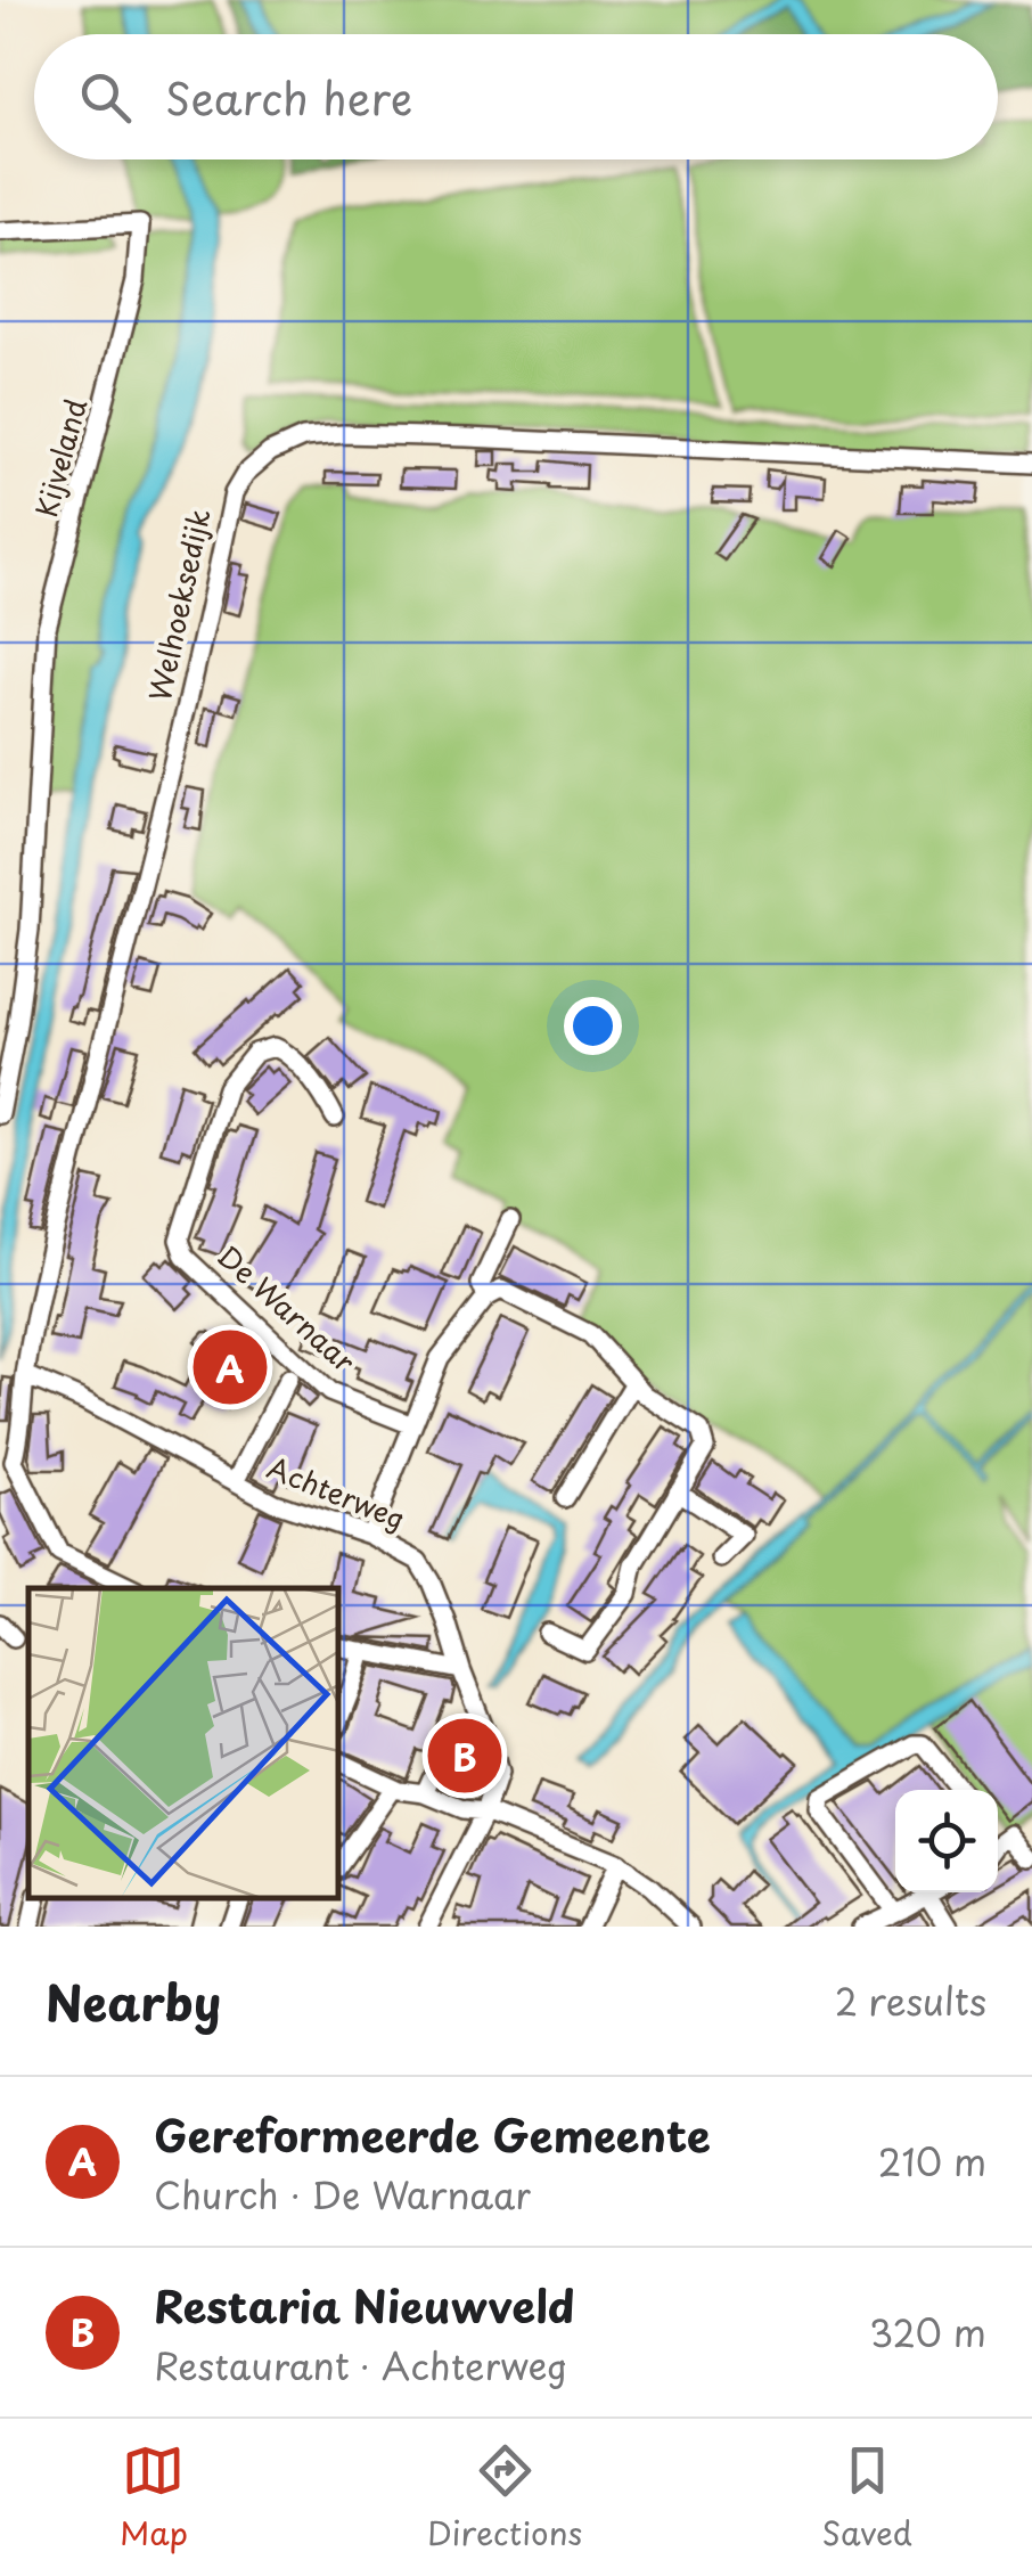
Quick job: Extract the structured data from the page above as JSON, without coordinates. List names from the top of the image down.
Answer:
{
  "streets": {
    "street": [
      "Kijveland",
      "Welhoeksedijk",
      "De Warnaar",
      "Achterweg"
    ]
  },
  "crossings": [
    ["Welhoeksedijk", "Achterweg"]
  ],
  "page": {
    "search": "Search here",
    "pins": ["A", "B"],
    "heading": ["Nearby", "2 results"],
    "list": [
      {
        "mark": "A",
        "name": "Gereformeerde Gemeente",
        "note": "Church · De Warnaar",
        "value": "210 m"
      },
      {
        "mark": "B",
        "name": "Restaria Nieuwveld",
        "note": "Restaurant · Achterweg",
        "value": "320 m"
      }
    ],
    "nav": ["Map", "Directions", "Saved"]
  }
}
